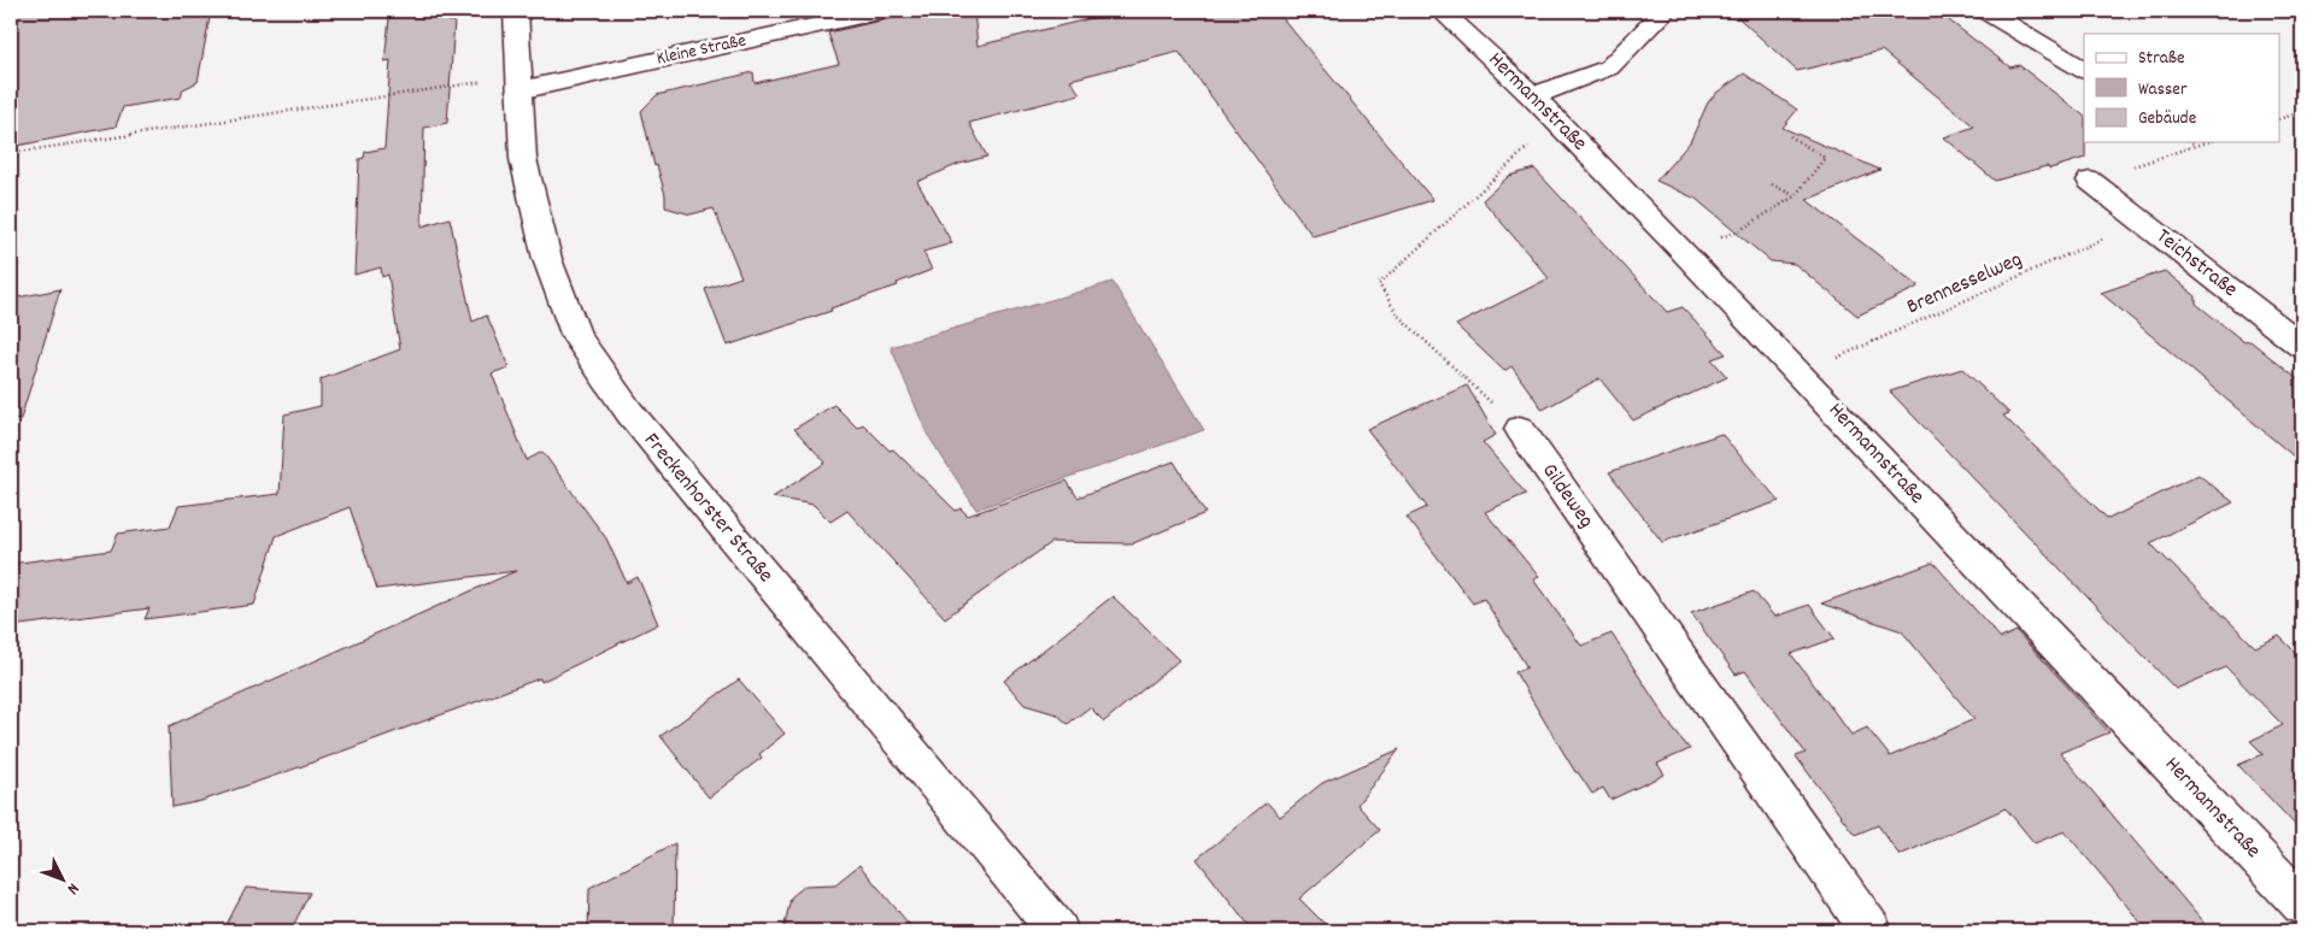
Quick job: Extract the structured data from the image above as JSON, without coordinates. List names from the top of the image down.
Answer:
{
  "streets": {
    "street": [
      "Kleine Straße",
      "Hermannstraße",
      "Teichstraße",
      "Gildeweg",
      "Freckenhorster Straße"
    ],
    "path": ["Brennesselweg"]
  },
  "crossings": [
    ["Kleine Straße", "Freckenhorster Straße"],
    ["Hermannstraße", "Brennesselweg"],
    ["Teichstraße", "Brennesselweg"]
  ],
  "legend": ["Straße", "Wasser", "Gebäude"],
  "north": "bottom right"
}
